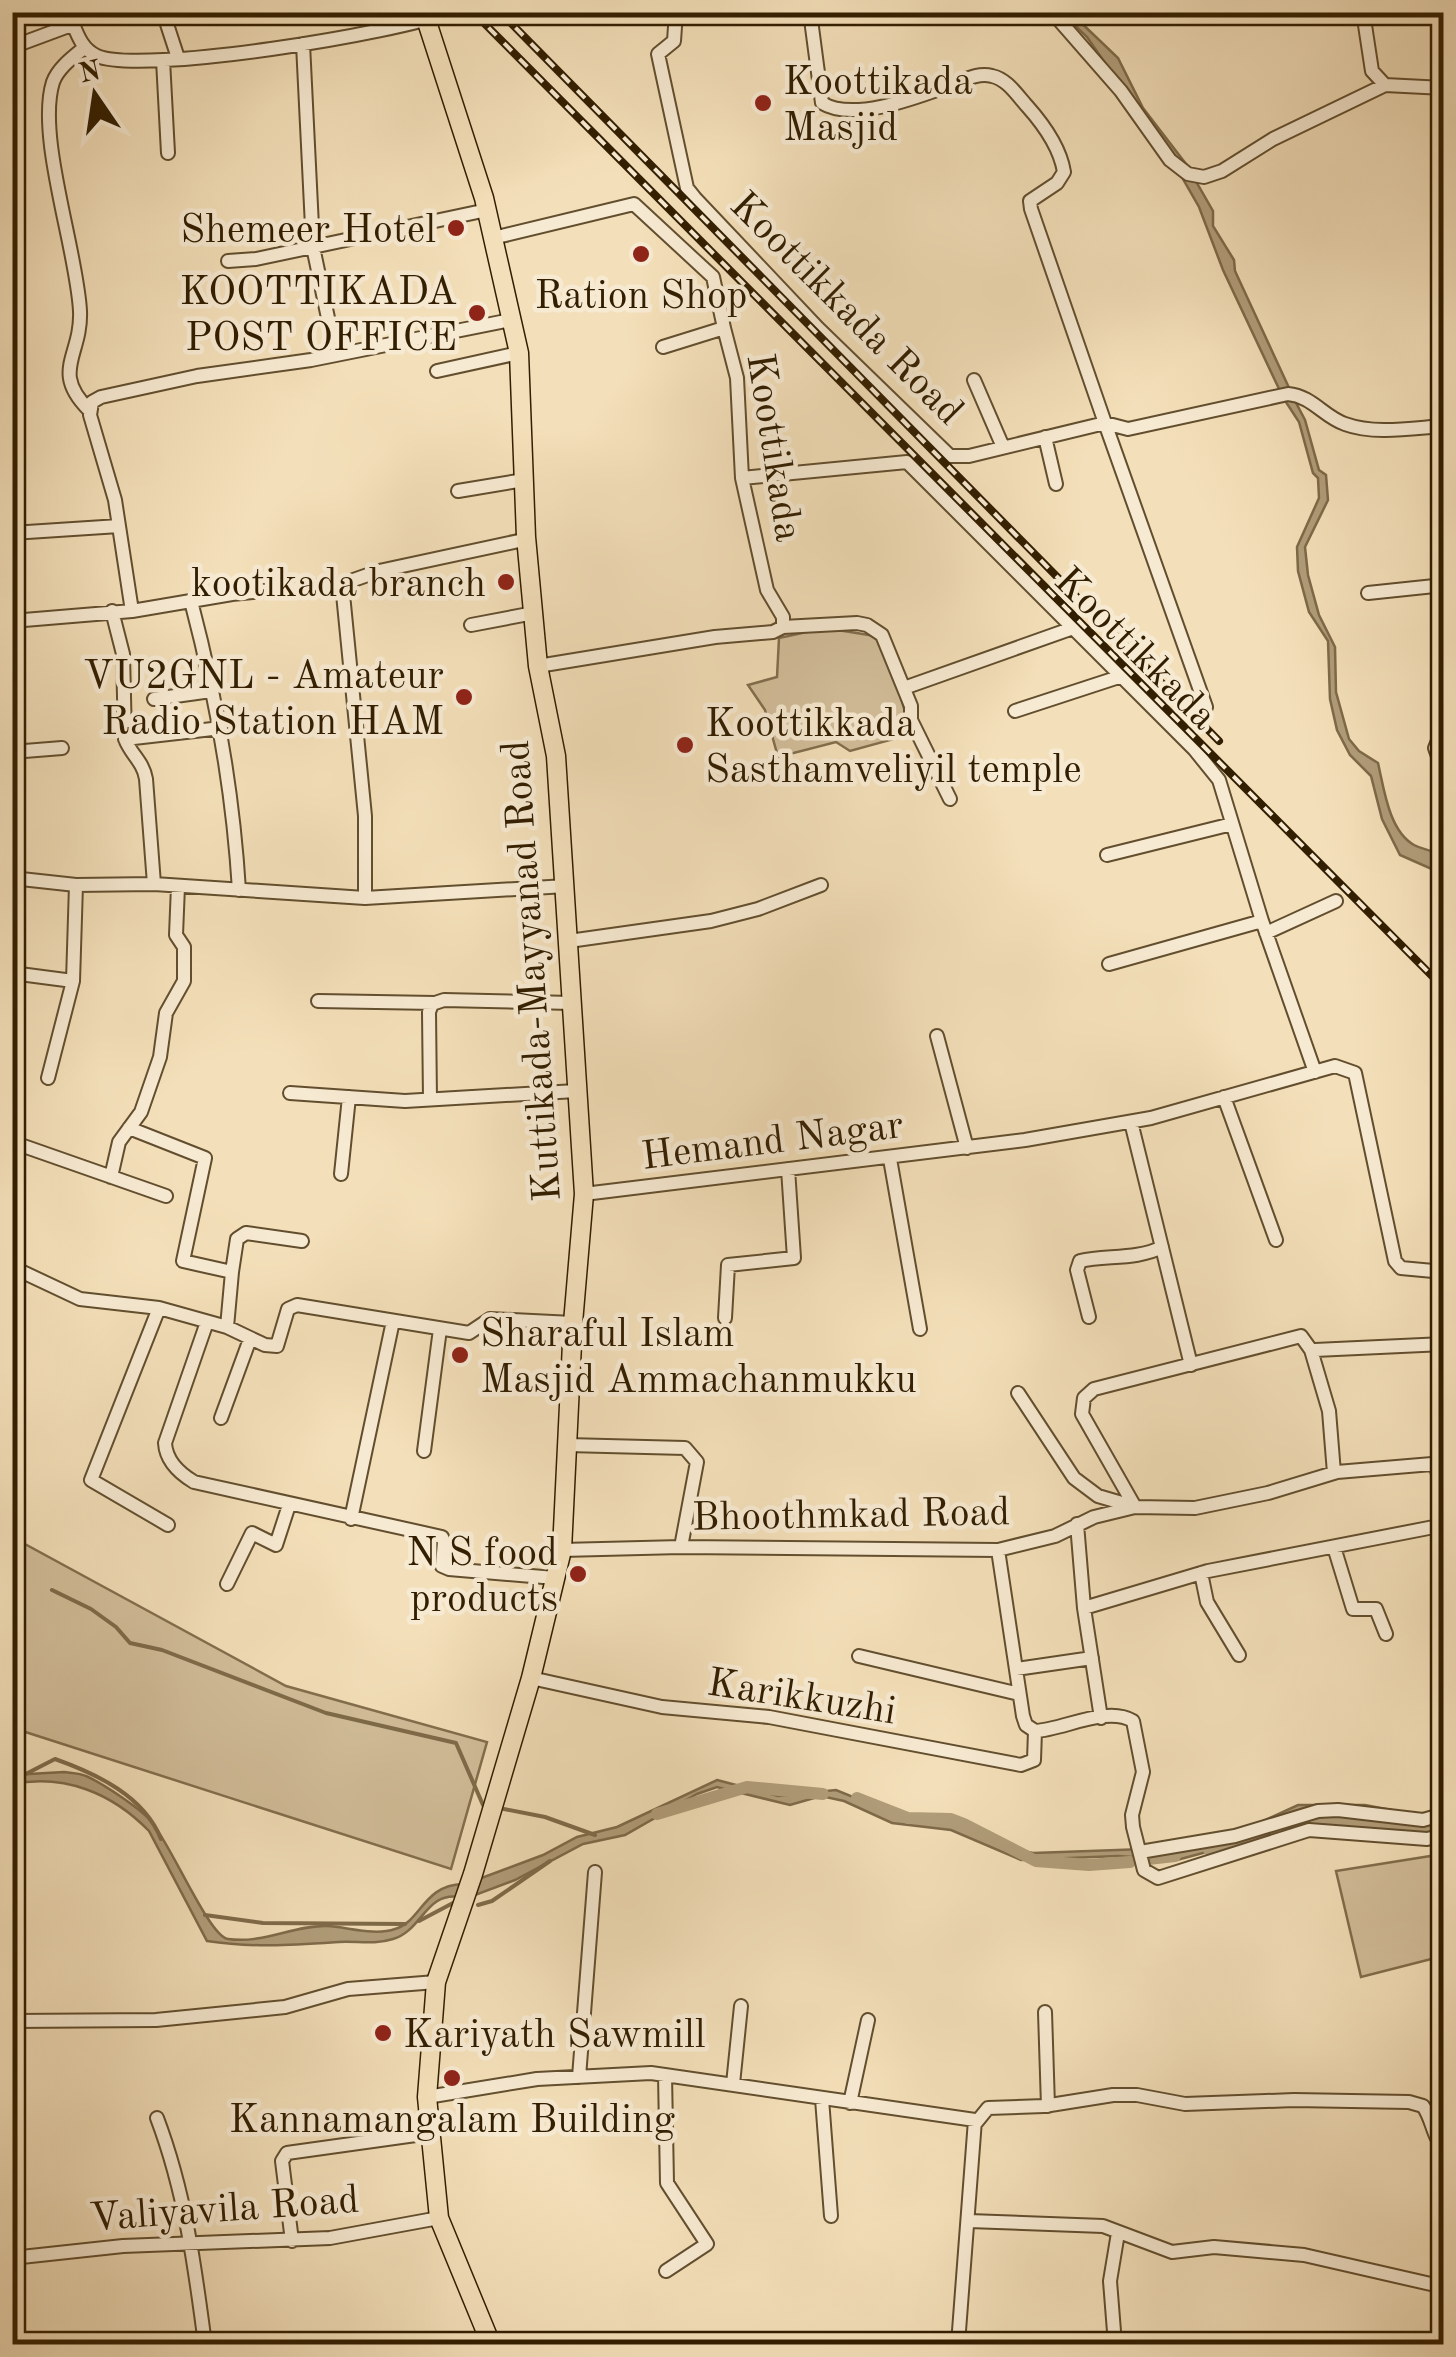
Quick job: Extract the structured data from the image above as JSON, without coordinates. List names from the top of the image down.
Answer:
{
  "streets": {
    "main road": ["Kuttikada-Mayyanad Road"],
    "street": [
      "Koottikkada Road",
      "Koottikada",
      "Koottikkada",
      "Hemand Nagar",
      "Bhoothmkad Road",
      "Karikkuzhi",
      "Valiyavila Road"
    ]
  },
  "crossings": [
    ["Koottikada", "Koottikkada"],
    ["Koottikkada", "Hemand Nagar"],
    ["Kuttikada-Mayyanad Road", "Hemand Nagar"],
    ["Kuttikada-Mayyanad Road", "Bhoothmkad Road"],
    ["Kuttikada-Mayyanad Road", "Karikkuzhi"],
    ["Kuttikada-Mayyanad Road", "Valiyavila Road"]
  ],
  "places": [
    "Koottikada Masjid",
    "Shemeer Hotel",
    "Ration Shop",
    "KOOTTIKADA POST OFFICE",
    "kootikada branch",
    "VU2GNL - Amateur Radio Station HAM",
    "Koottikkada Sasthamveliyil temple",
    "Sharaful Islam Masjid Ammachanmukku",
    "N S food products",
    "Kariyath Sawmill",
    "Kannamangalam Building"
  ],
  "north": "top"
}
